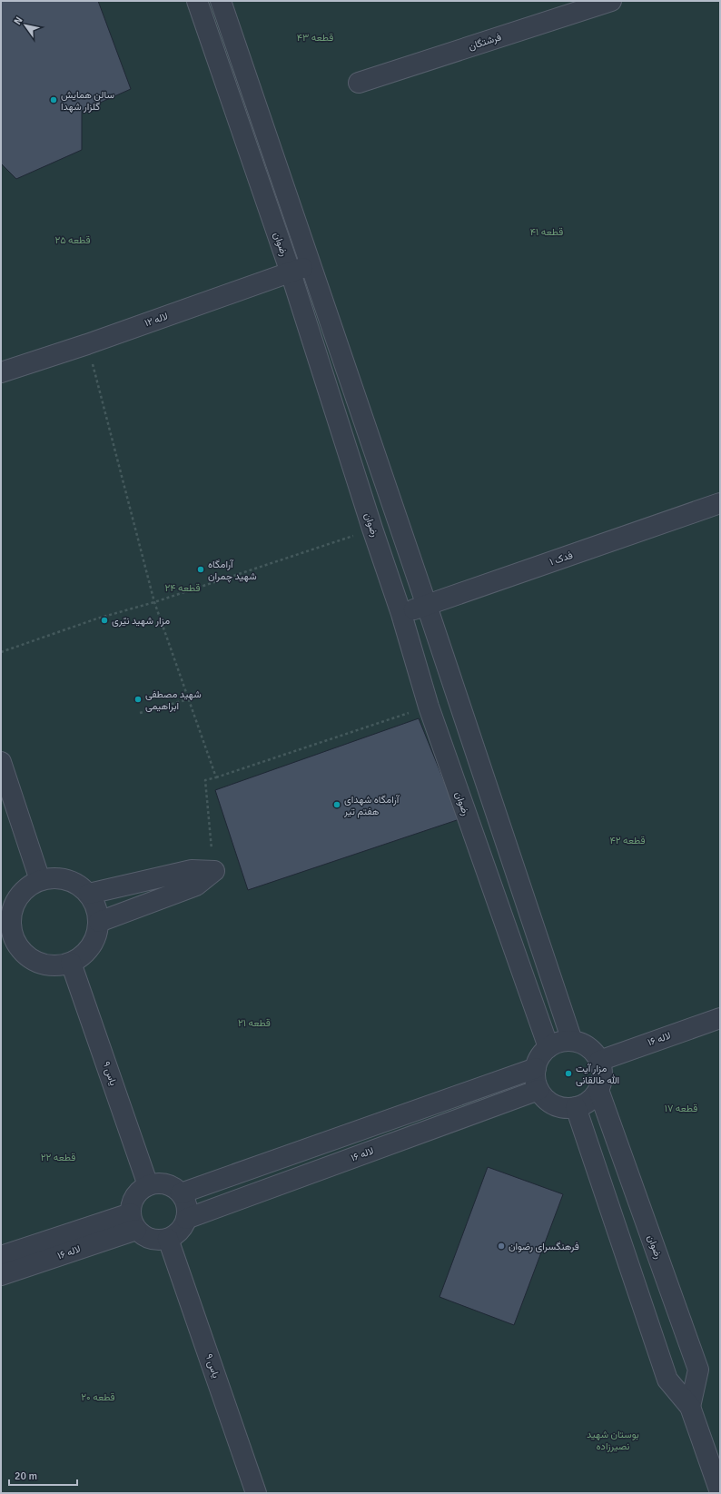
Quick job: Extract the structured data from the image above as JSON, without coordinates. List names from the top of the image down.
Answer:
{
  "streets": {
    "lane": [
      "فرشتگان",
      "رضوان",
      "لاله ۱۲",
      "فدک ۱",
      "لاله ۱۶",
      "یاس ۹"
    ]
  },
  "crossings": [
    ["رضوان", "لاله ۱۲"],
    ["رضوان", "فدک ۱"],
    ["رضوان", "لاله ۱۶"],
    ["لاله ۱۶", "یاس ۹"]
  ],
  "parks": [
    "قطعه ۴۳",
    "قطعه ۴۱",
    "قطعه ۲۵",
    "قطعه ۲۴",
    "قطعه ۴۲",
    "قطعه ۲۱",
    "قطعه ۱۷",
    "قطعه ۲۲",
    "قطعه ۲۰",
    "بوستان شهید نصیرزاده"
  ],
  "places": [
    "سالن همایش گلزار شهدا",
    "آرامگاه شهید چمران",
    "مزار شهید نیّری",
    "شهید مصطفی ابراهیمی",
    "آرامگاه شهدای هفتم تیر",
    "مزار آیت الله طالقانی",
    "فرهنگسرای رضوان"
  ],
  "scale_bar": "20 m",
  "north": "top left"
}
